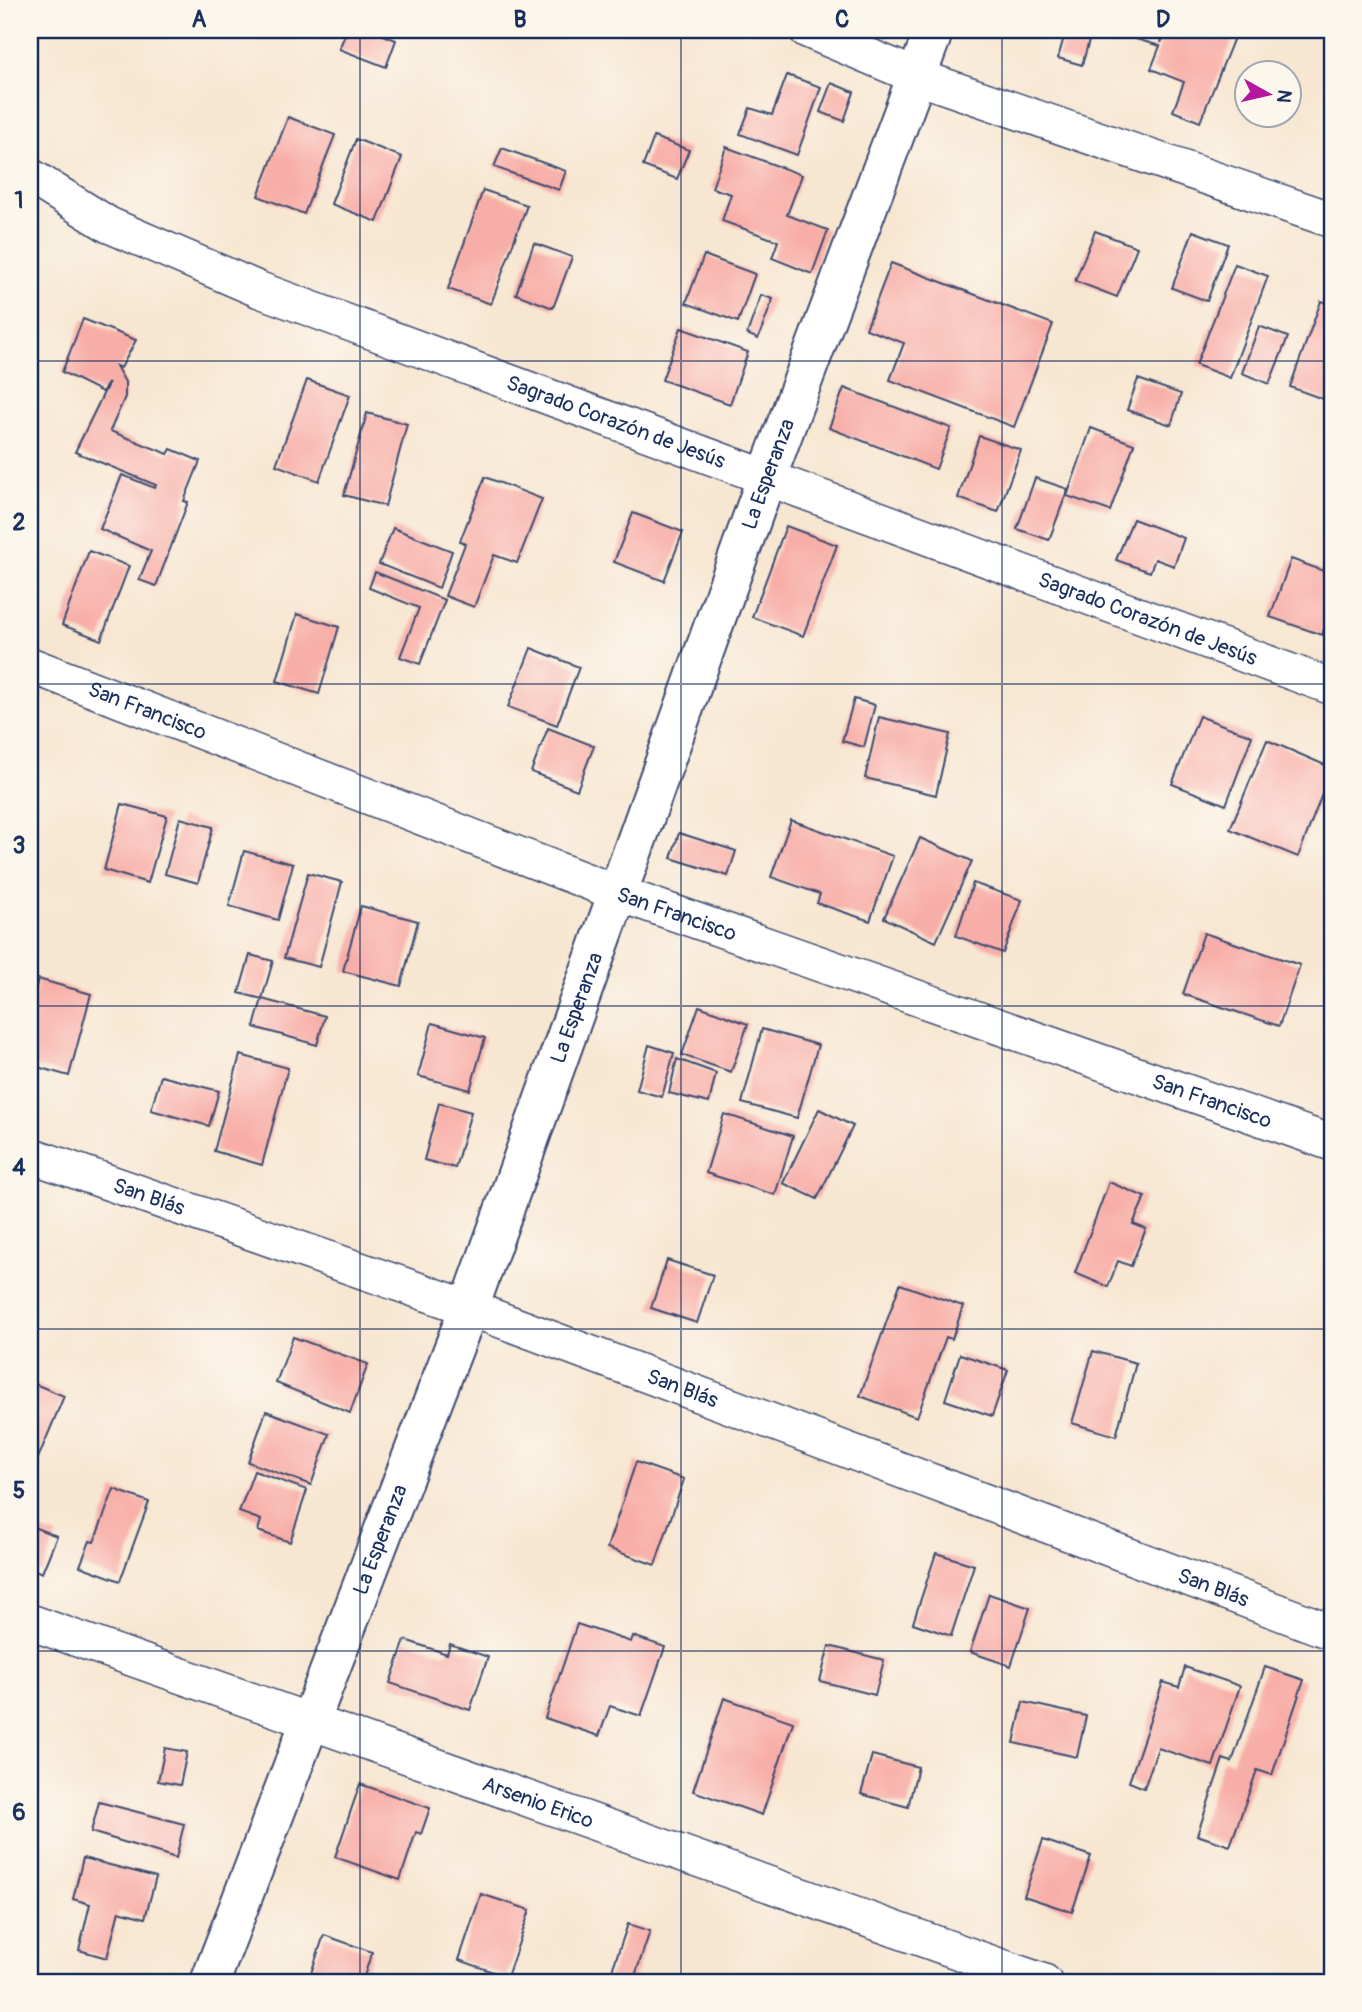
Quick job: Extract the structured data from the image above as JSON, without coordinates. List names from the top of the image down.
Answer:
{
  "streets": {
    "street": [
      "Sagrado Corazón de Jesús",
      "La Esperanza",
      "San Francisco",
      "San Blás",
      "Arsenio Erico"
    ]
  },
  "crossings": [
    ["Sagrado Corazón de Jesús", "La Esperanza"],
    ["La Esperanza", "San Francisco"],
    ["La Esperanza", "San Blás"],
    ["La Esperanza", "Arsenio Erico"]
  ],
  "north": "right",
  "grid": {
    "columns": [
      "A",
      "B",
      "C",
      "D"
    ],
    "rows": [
      "1",
      "2",
      "3",
      "4",
      "5",
      "6"
    ]
  }
}
